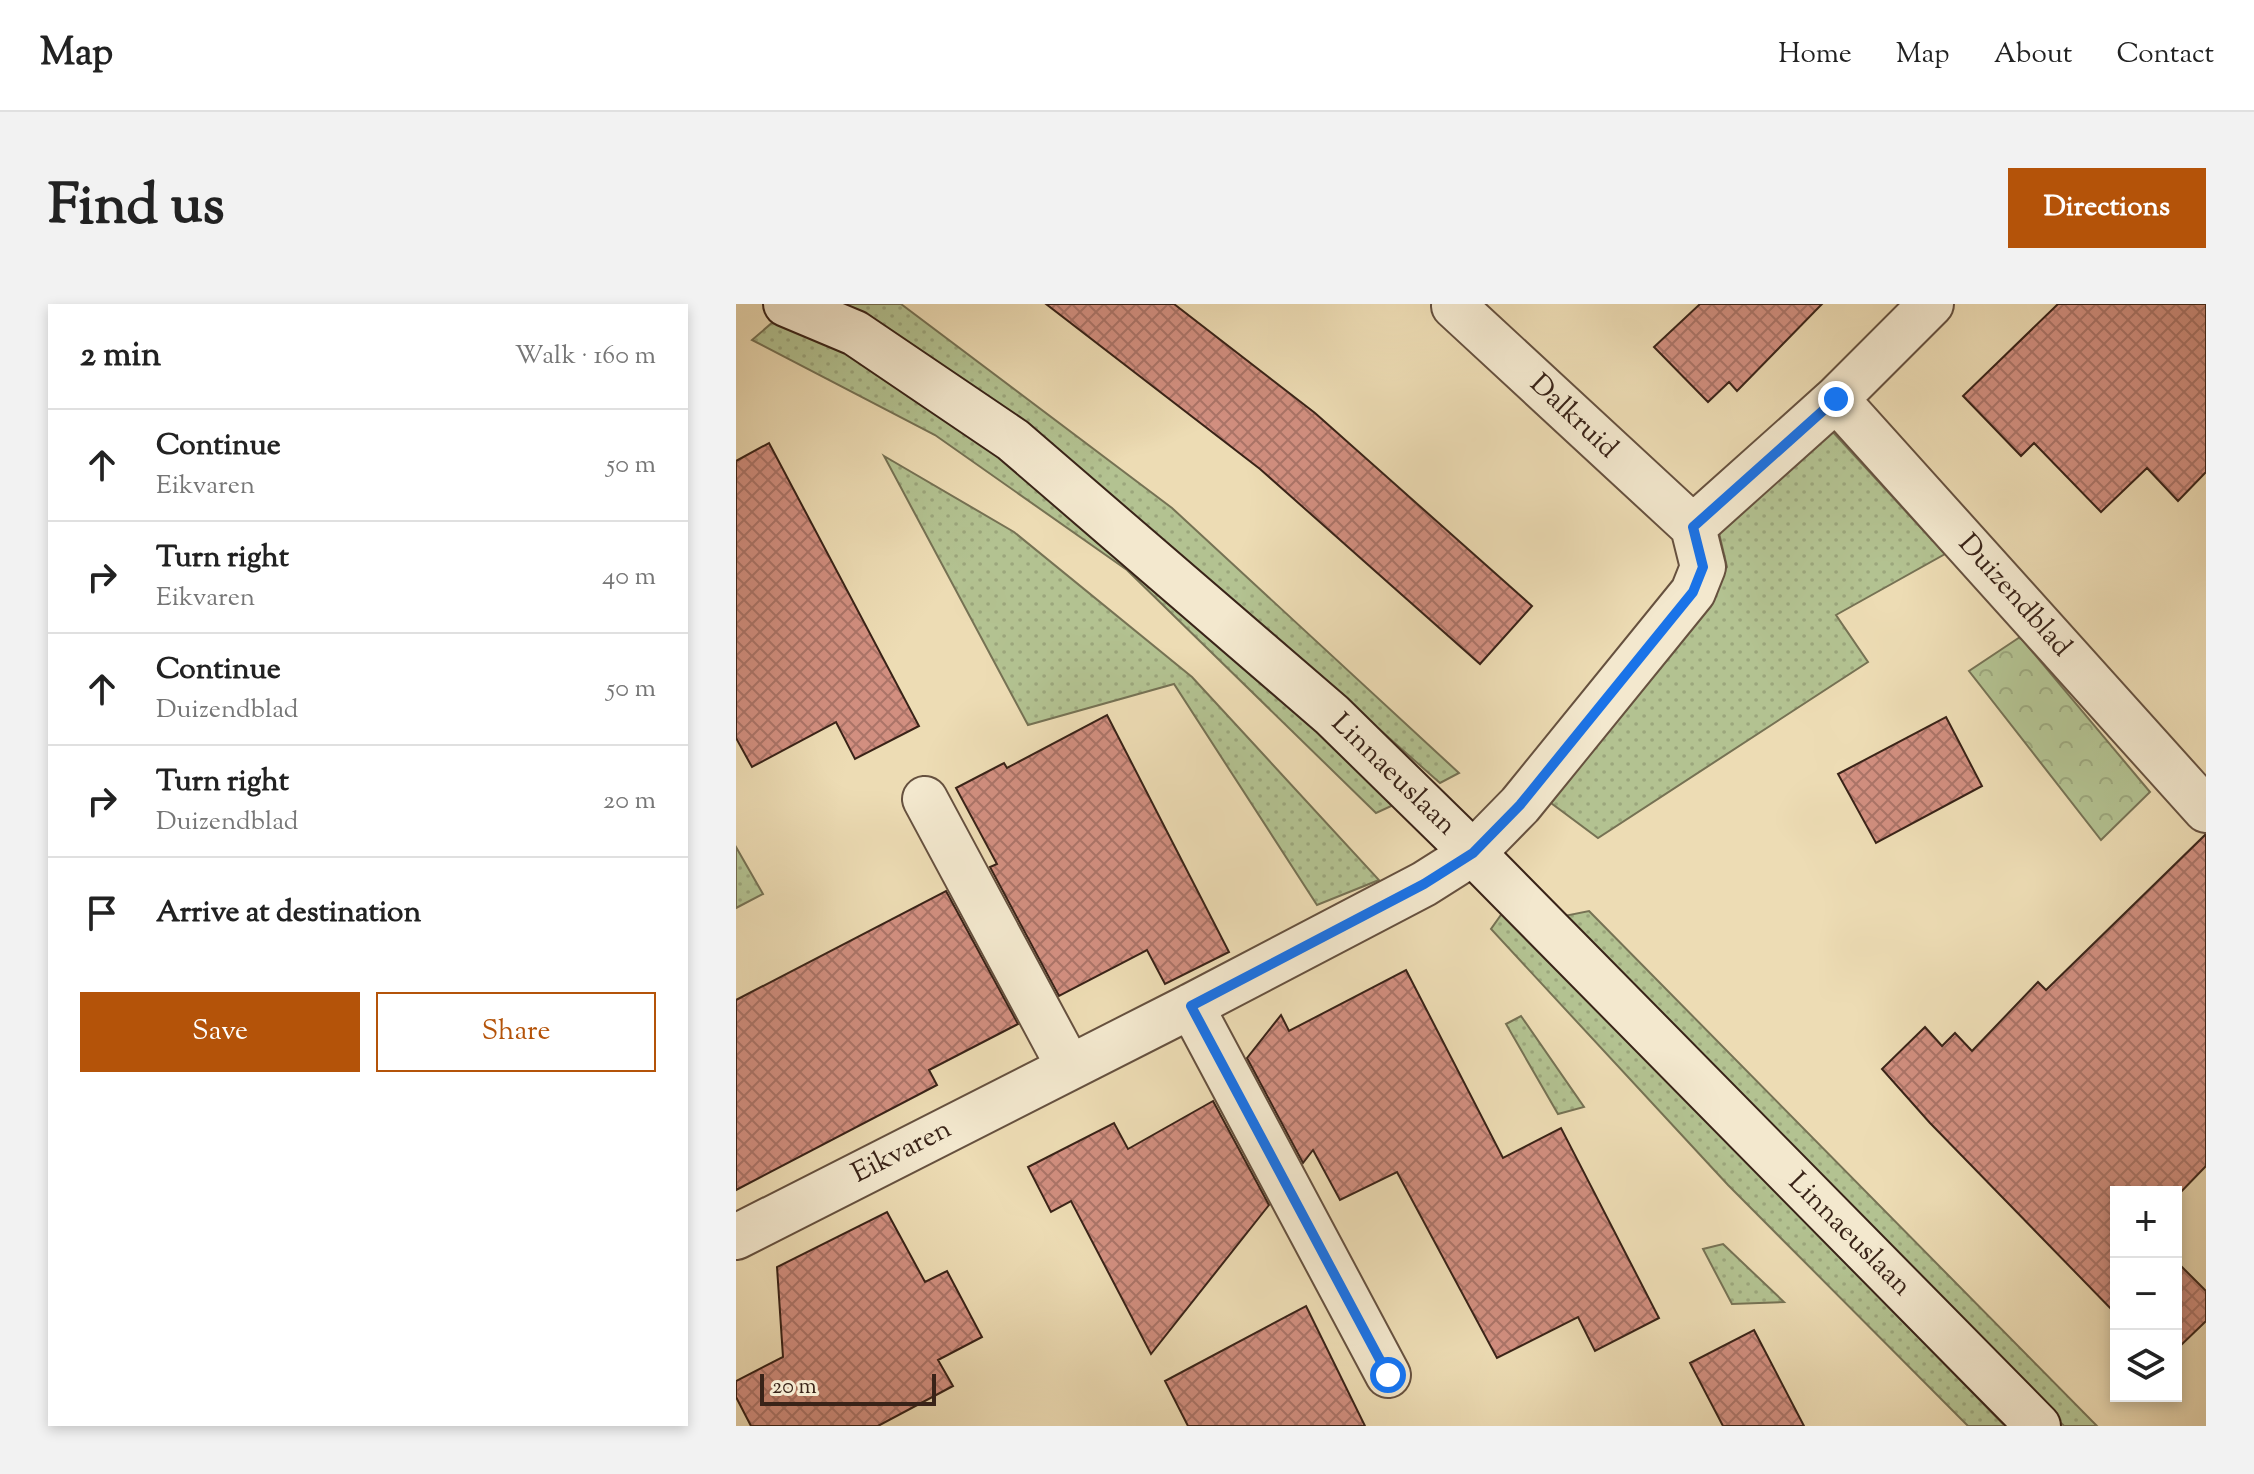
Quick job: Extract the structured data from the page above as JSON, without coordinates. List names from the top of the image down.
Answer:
{
  "streets": {
    "street": [
      "Dalkruid",
      "Duizendblad",
      "Linnaeuslaan",
      "Eikvaren"
    ]
  },
  "crossings": [
    ["Linnaeuslaan", "Eikvaren"]
  ],
  "scale_bar": "20 m",
  "page": {
    "header": "Map",
    "nav": [
      "Home",
      "Map",
      "About",
      "Contact"
    ],
    "title": "Find us",
    "buttons": [
      "Directions",
      ["Save", "Share"]
    ],
    "heading": ["2 min", "Walk · 160 m"],
    "list": [
      ["Continue", "Eikvaren", "50 m"],
      ["Turn right", "Eikvaren", "40 m"],
      ["Continue", "Duizendblad", "50 m"],
      ["Turn right", "Duizendblad", "20 m"],
      "Arrive at destination"
    ],
    "map_buttons": ["+", "−"],
    "scale": "20 m"
  }
}
